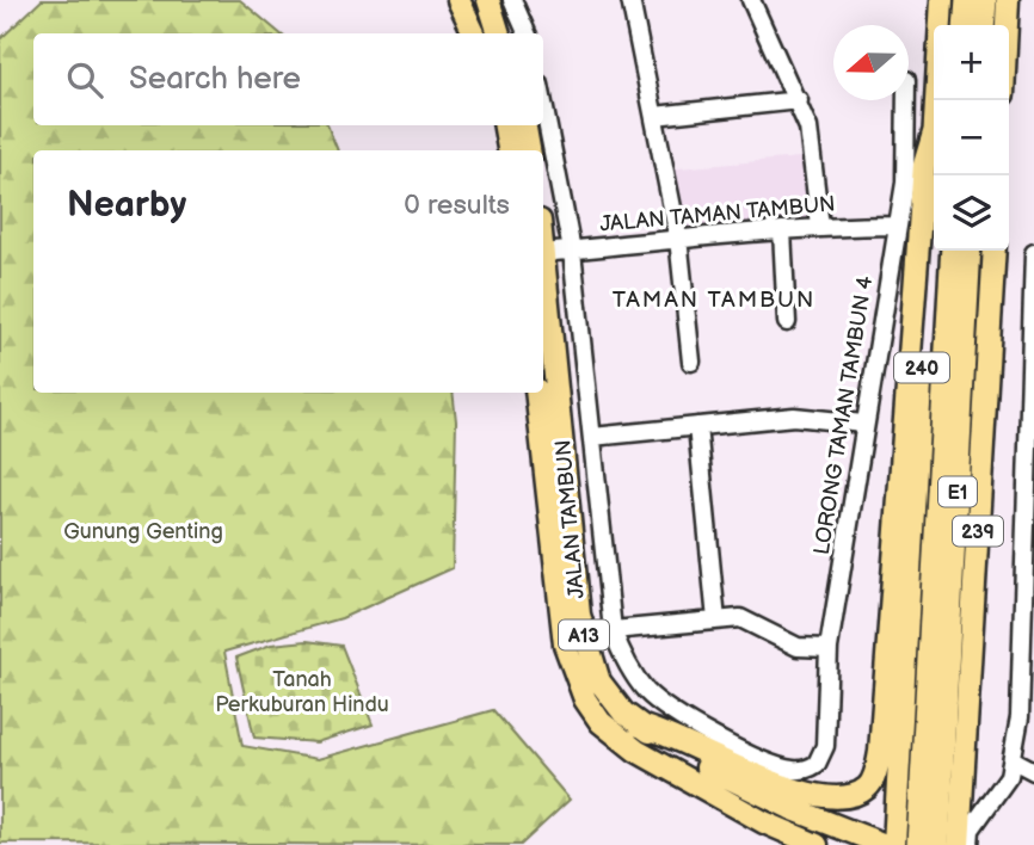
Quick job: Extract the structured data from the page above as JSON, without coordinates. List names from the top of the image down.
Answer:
{
  "streets": {
    "highway": ["E1"],
    "main road": [
      "240",
      "JALAN TAMBUN",
      "239",
      "A13"
    ],
    "street": ["JALAN TAMAN TAMBUN", "LORONG TAMAN TAMBUN 4"]
  },
  "crossings": [
    ["JALAN TAMAN TAMBUN", "LORONG TAMAN TAMBUN 4"],
    ["JALAN TAMAN TAMBUN", "JALAN TAMBUN"]
  ],
  "districts": ["TAMAN TAMBUN"],
  "parks": ["Gunung Genting", "Tanah Perkuburan Hindu"],
  "north": "left",
  "page": {
    "map_buttons": ["+", "−"],
    "search": "Search here",
    "heading": ["Nearby", "0 results"]
  }
}
